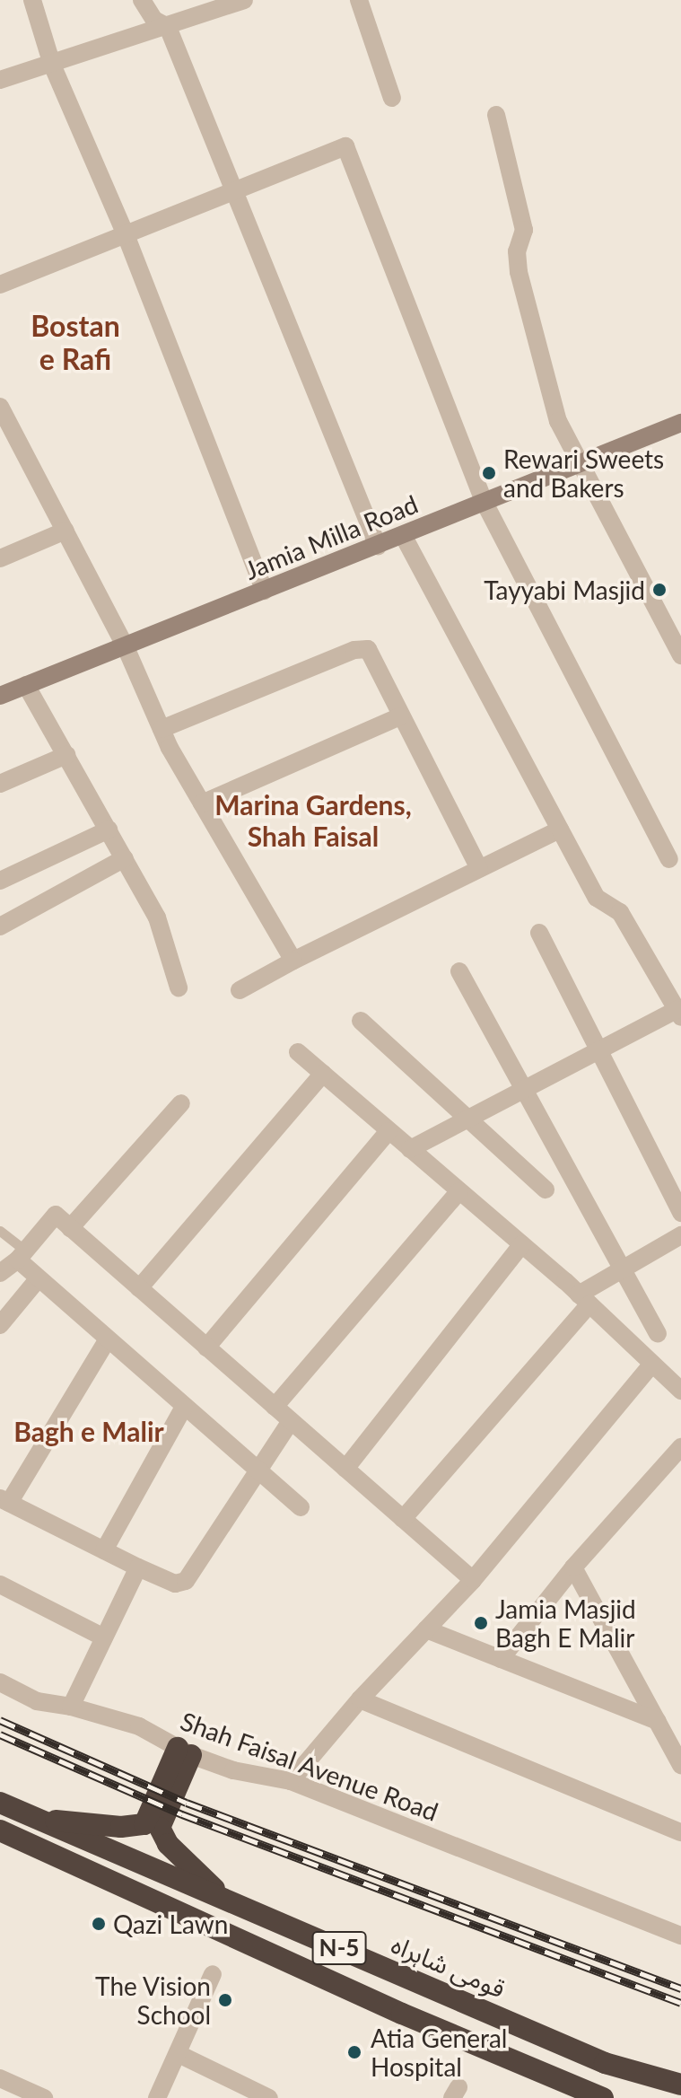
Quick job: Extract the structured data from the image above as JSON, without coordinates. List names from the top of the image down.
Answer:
{
  "streets": {
    "highway": ["N-5", "قومی شاہراہ"],
    "main road": ["Jamia Milla Road"],
    "street": ["Shah Faisal Avenue Road"]
  },
  "districts": ["Bostan e Rafi", "Marina Gardens, Shah Faisal", "Bagh e Malir"],
  "places": [
    "Rewari Sweets and Bakers",
    "Tayyabi Masjid",
    "Jamia Masjid Bagh E Malir",
    "Qazi Lawn",
    "The Vision School",
    "Atia General Hospital"
  ]
}
